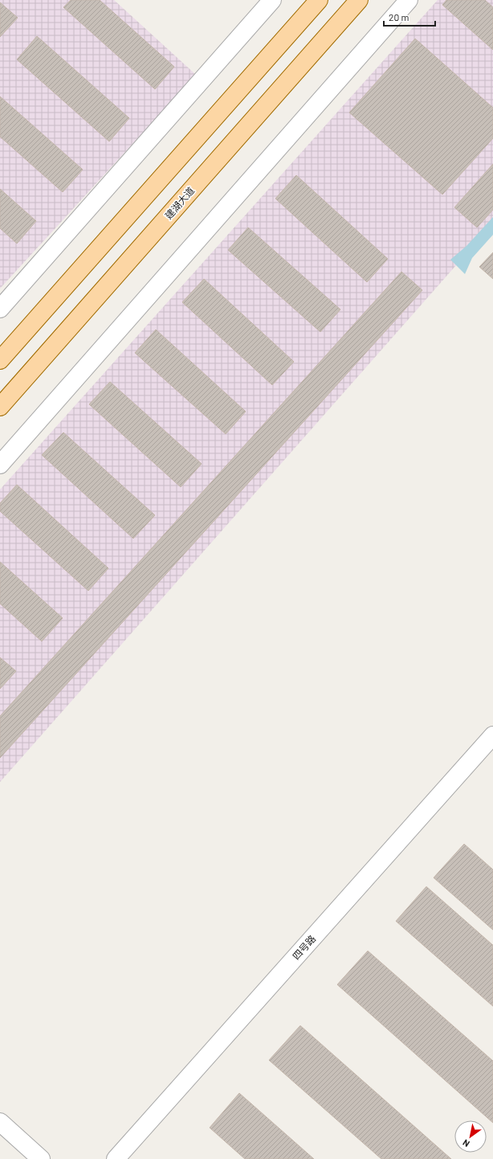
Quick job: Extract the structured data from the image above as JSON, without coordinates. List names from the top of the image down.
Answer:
{
  "streets": {
    "main road": ["建湖大道"],
    "street": ["四号路"]
  },
  "scale_bar": "20 m",
  "north": "bottom left"
}
